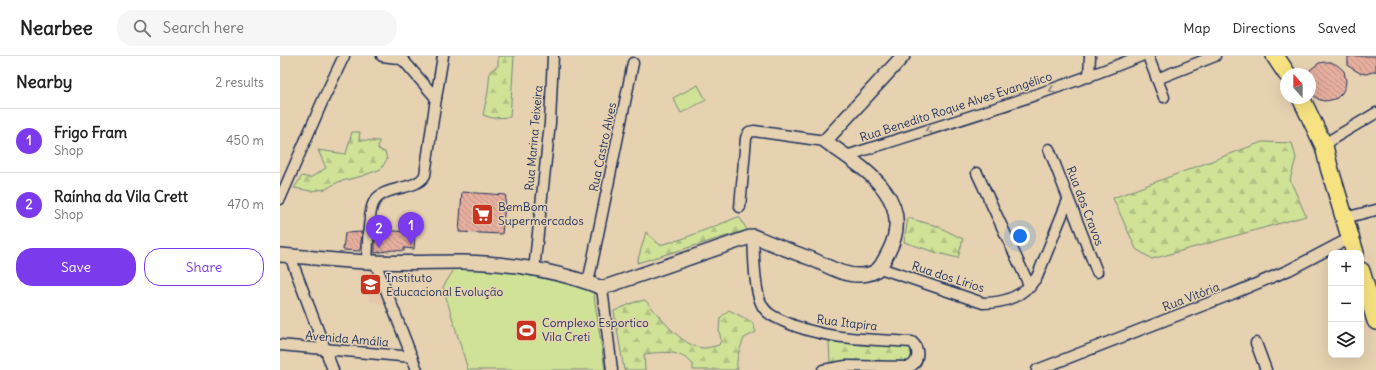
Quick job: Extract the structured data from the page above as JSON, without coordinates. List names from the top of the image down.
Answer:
{
  "streets": {
    "street": [
      "Rua Benedito Roque Alves Evangélico",
      "Rua Marina Teixeira",
      "Rua Castro Alves",
      "Rua dos Cravos",
      "Rua dos Lírios",
      "Rua Vitória",
      "Rua Itapira",
      "Avenida Amália"
    ]
  },
  "one_way": ["Rua Benedito Roque Alves Evangélico"],
  "places": {
    "supermarket": ["BemBom Supermercados"],
    "school or university": ["Instituto Educacional Evolução"],
    "sports": ["Complexo Esportico Vila Creti"]
  },
  "north": "top",
  "page": {
    "header": "Nearbee",
    "search": "Search here",
    "nav": ["Map", "Directions", "Saved"],
    "heading": ["Nearby", "2 results"],
    "list": [
      {
        "mark": "1",
        "name": "Frigo Fram",
        "note": "Shop",
        "value": "450 m"
      },
      {
        "mark": "2",
        "name": "Raínha da Vila Crett",
        "note": "Shop",
        "value": "470 m"
      }
    ],
    "pins": ["1", "2"],
    "buttons": ["Save", "Share"],
    "map_buttons": ["+", "−"]
  }
}
